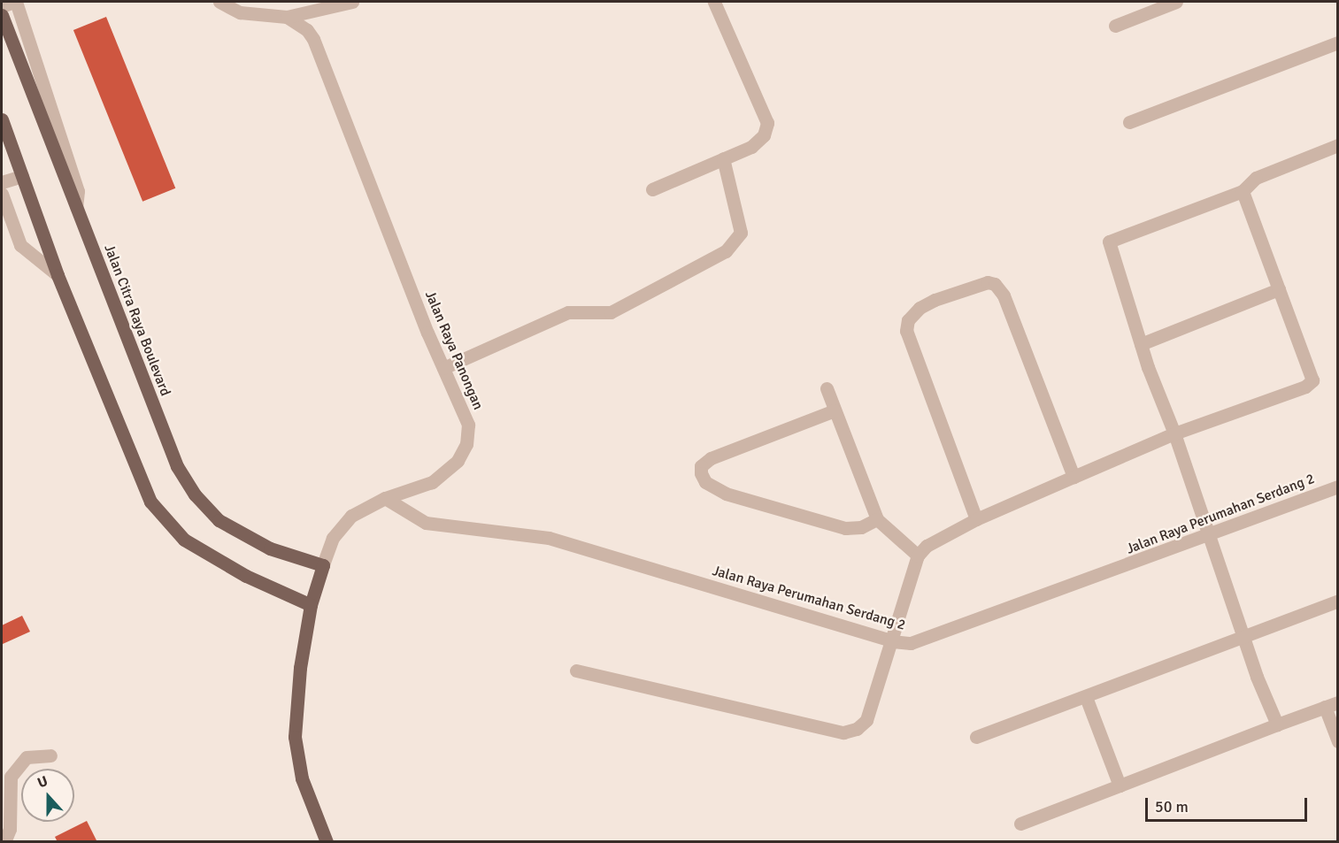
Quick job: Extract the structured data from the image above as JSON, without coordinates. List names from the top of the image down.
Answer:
{
  "streets": {
    "main road": ["Jalan Citra Raya Boulevard", "Jalan Raya Panongan"],
    "street": ["Jalan Raya Perumahan Serdang 2"]
  },
  "crossings": [
    ["Jalan Citra Raya Boulevard", "Jalan Raya Panongan"],
    ["Jalan Raya Panongan", "Jalan Raya Perumahan Serdang 2"]
  ],
  "scale_bar": "50 m",
  "north": "top"
}
